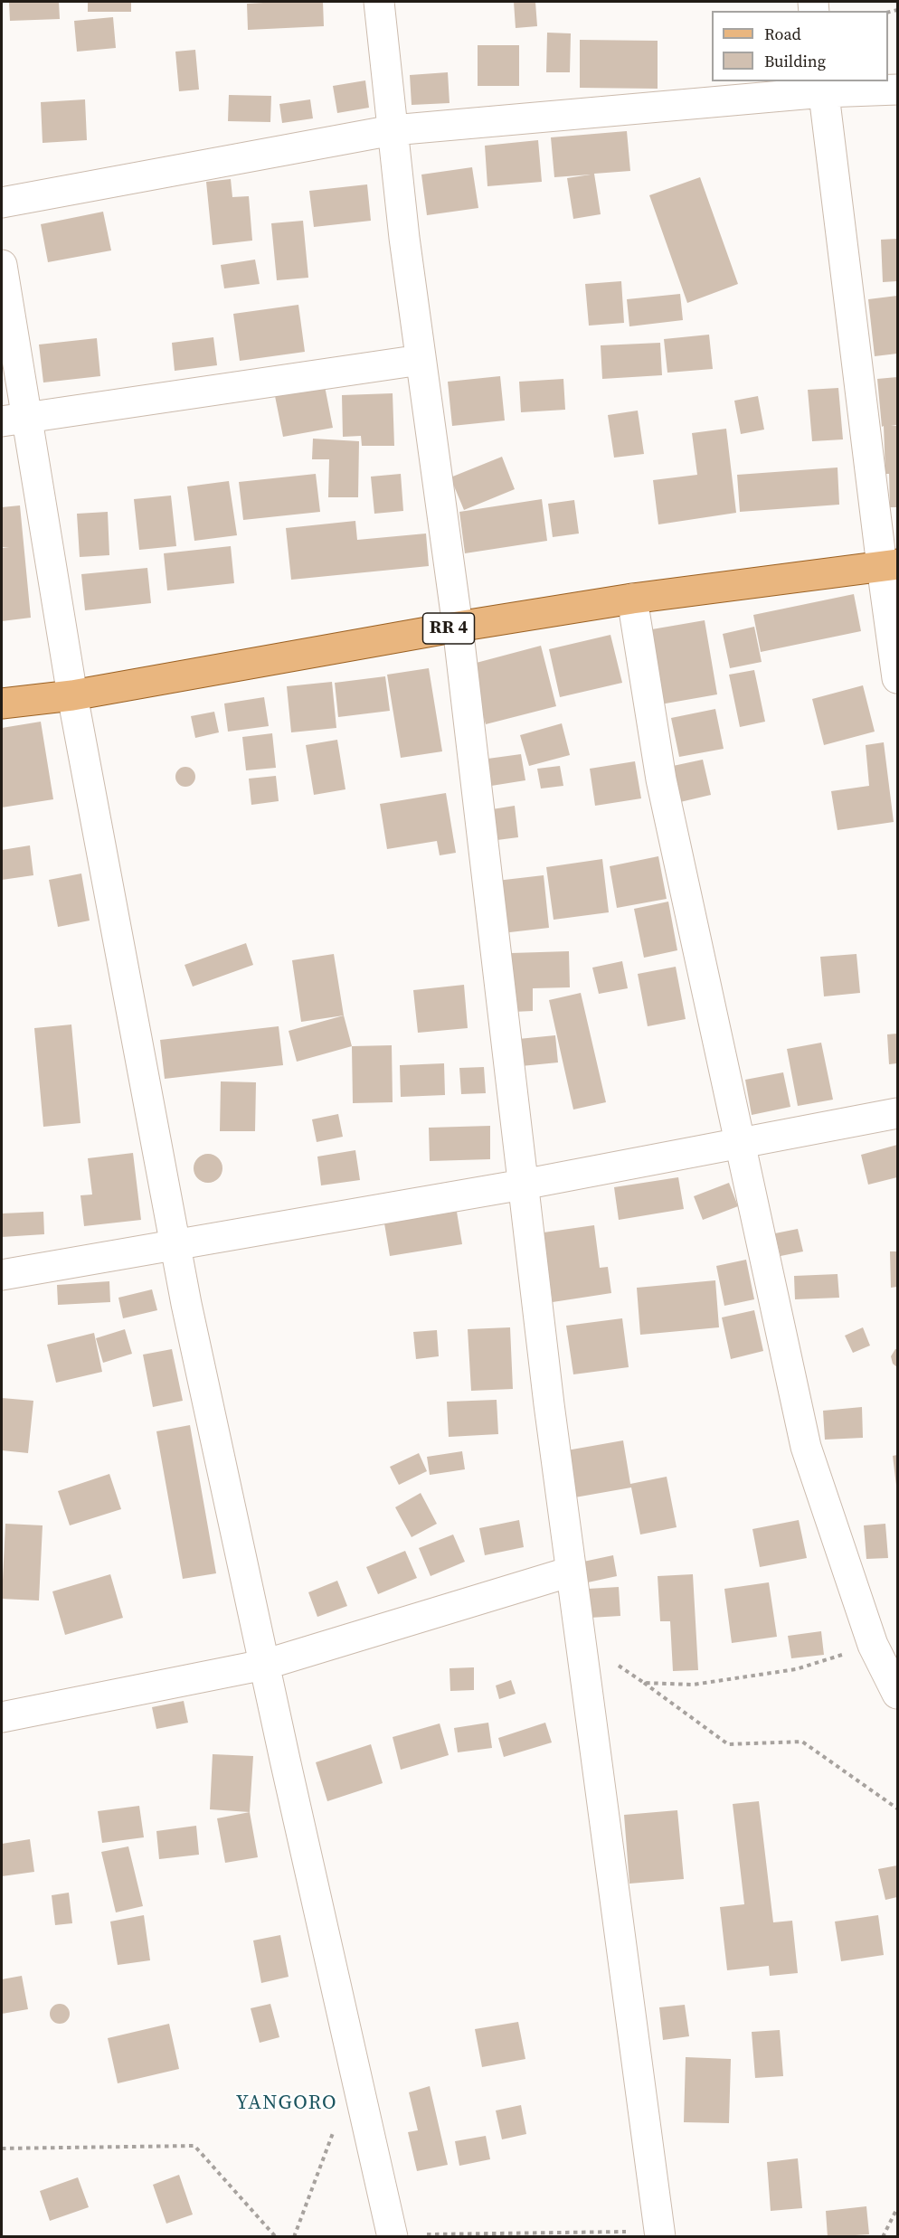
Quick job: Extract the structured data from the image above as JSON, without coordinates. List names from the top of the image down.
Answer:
{
  "streets": {
    "main road": ["RR 4"]
  },
  "districts": ["YANGORO"],
  "legend": ["Road", "Building"]
}
